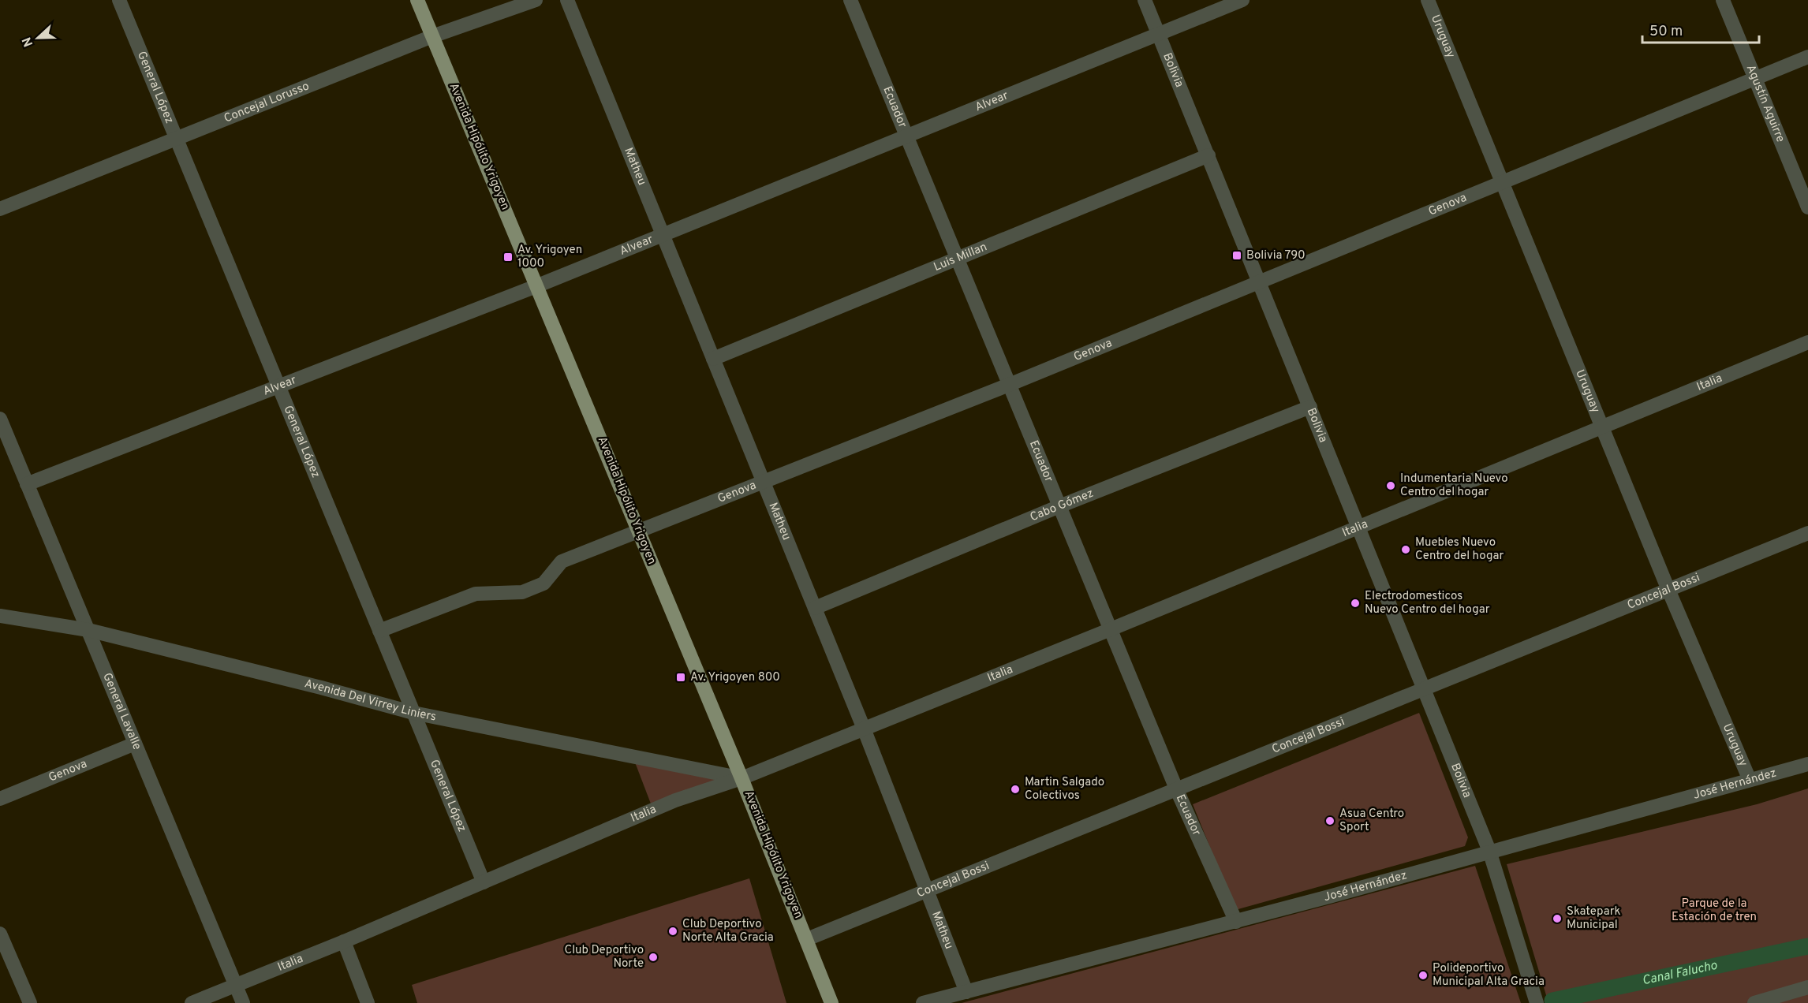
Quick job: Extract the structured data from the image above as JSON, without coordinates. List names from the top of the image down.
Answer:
{
  "streets": {
    "main road": ["Avenida Hipólito Yrigoyen"],
    "street": [
      "Uruguay",
      "Bolivia",
      "General López",
      "Alvear",
      "Concejal Lorusso",
      "Agustín Aguirre",
      "Ecuador",
      "Matheu",
      "Genova",
      "Luis Millan",
      "Italia",
      "Cabo Gómez",
      "Concejal Bossi",
      "Avenida Del Virrey Liniers",
      "General Lavalle",
      "José Hernández"
    ]
  },
  "crossings": [
    ["Uruguay", "Genova"],
    ["Uruguay", "Italia"],
    ["Uruguay", "Concejal Bossi"],
    ["Uruguay", "José Hernández"],
    ["Bolivia", "Alvear"],
    ["Bolivia", "Genova"],
    ["Bolivia", "Luis Millan"],
    ["Bolivia", "Italia"],
    ["Bolivia", "Cabo Gómez"],
    ["Bolivia", "Concejal Bossi"],
    ["Bolivia", "José Hernández"],
    ["General López", "Alvear"],
    ["General López", "Concejal Lorusso"],
    ["General López", "Genova"],
    ["General López", "Italia"],
    ["General López", "Avenida Del Virrey Liniers"],
    ["Alvear", "Ecuador"],
    ["Alvear", "Avenida Hipólito Yrigoyen"],
    ["Alvear", "Matheu"],
    ["Alvear", "General Lavalle"],
    ["Concejal Lorusso", "Avenida Hipólito Yrigoyen"],
    ["Agustín Aguirre", "Genova"],
    ["Ecuador", "Genova"],
    ["Ecuador", "Luis Millan"],
    ["Ecuador", "Italia"],
    ["Ecuador", "Cabo Gómez"],
    ["Ecuador", "Concejal Bossi"],
    ["Ecuador", "José Hernández"],
    ["Avenida Hipólito Yrigoyen", "Genova"],
    ["Avenida Hipólito Yrigoyen", "Italia"],
    ["Avenida Hipólito Yrigoyen", "Concejal Bossi"],
    ["Avenida Hipólito Yrigoyen", "Avenida Del Virrey Liniers"],
    ["Matheu", "Genova"],
    ["Matheu", "Luis Millan"],
    ["Matheu", "Italia"],
    ["Matheu", "Cabo Gómez"],
    ["Matheu", "Concejal Bossi"],
    ["Matheu", "José Hernández"],
    ["Genova", "General Lavalle"],
    ["Italia", "Avenida Del Virrey Liniers"],
    ["Italia", "General Lavalle"],
    ["Avenida Del Virrey Liniers", "General Lavalle"]
  ],
  "water": ["Canal Falucho"],
  "parks": ["Parque de la Estación de tren"],
  "places": {
    "transit": ["Bolivia 790", "Av. Yrigoyen 1000", "Av. Yrigoyen 800"],
    "other": [
      "Indumentaria Nuevo Centro del hogar",
      "Muebles Nuevo Centro del hogar",
      "Electrodomesticos Nuevo Centro del hogar",
      "Martin Salgado Colectivos",
      "Asua Centro Sport",
      "Skatepark Municipal",
      "Club Deportivo Norte Alta Gracia",
      "Club Deportivo Norte",
      "Polideportivo Municipal Alta Gracia"
    ]
  },
  "scale_bar": "50 m",
  "north": "left"
}
